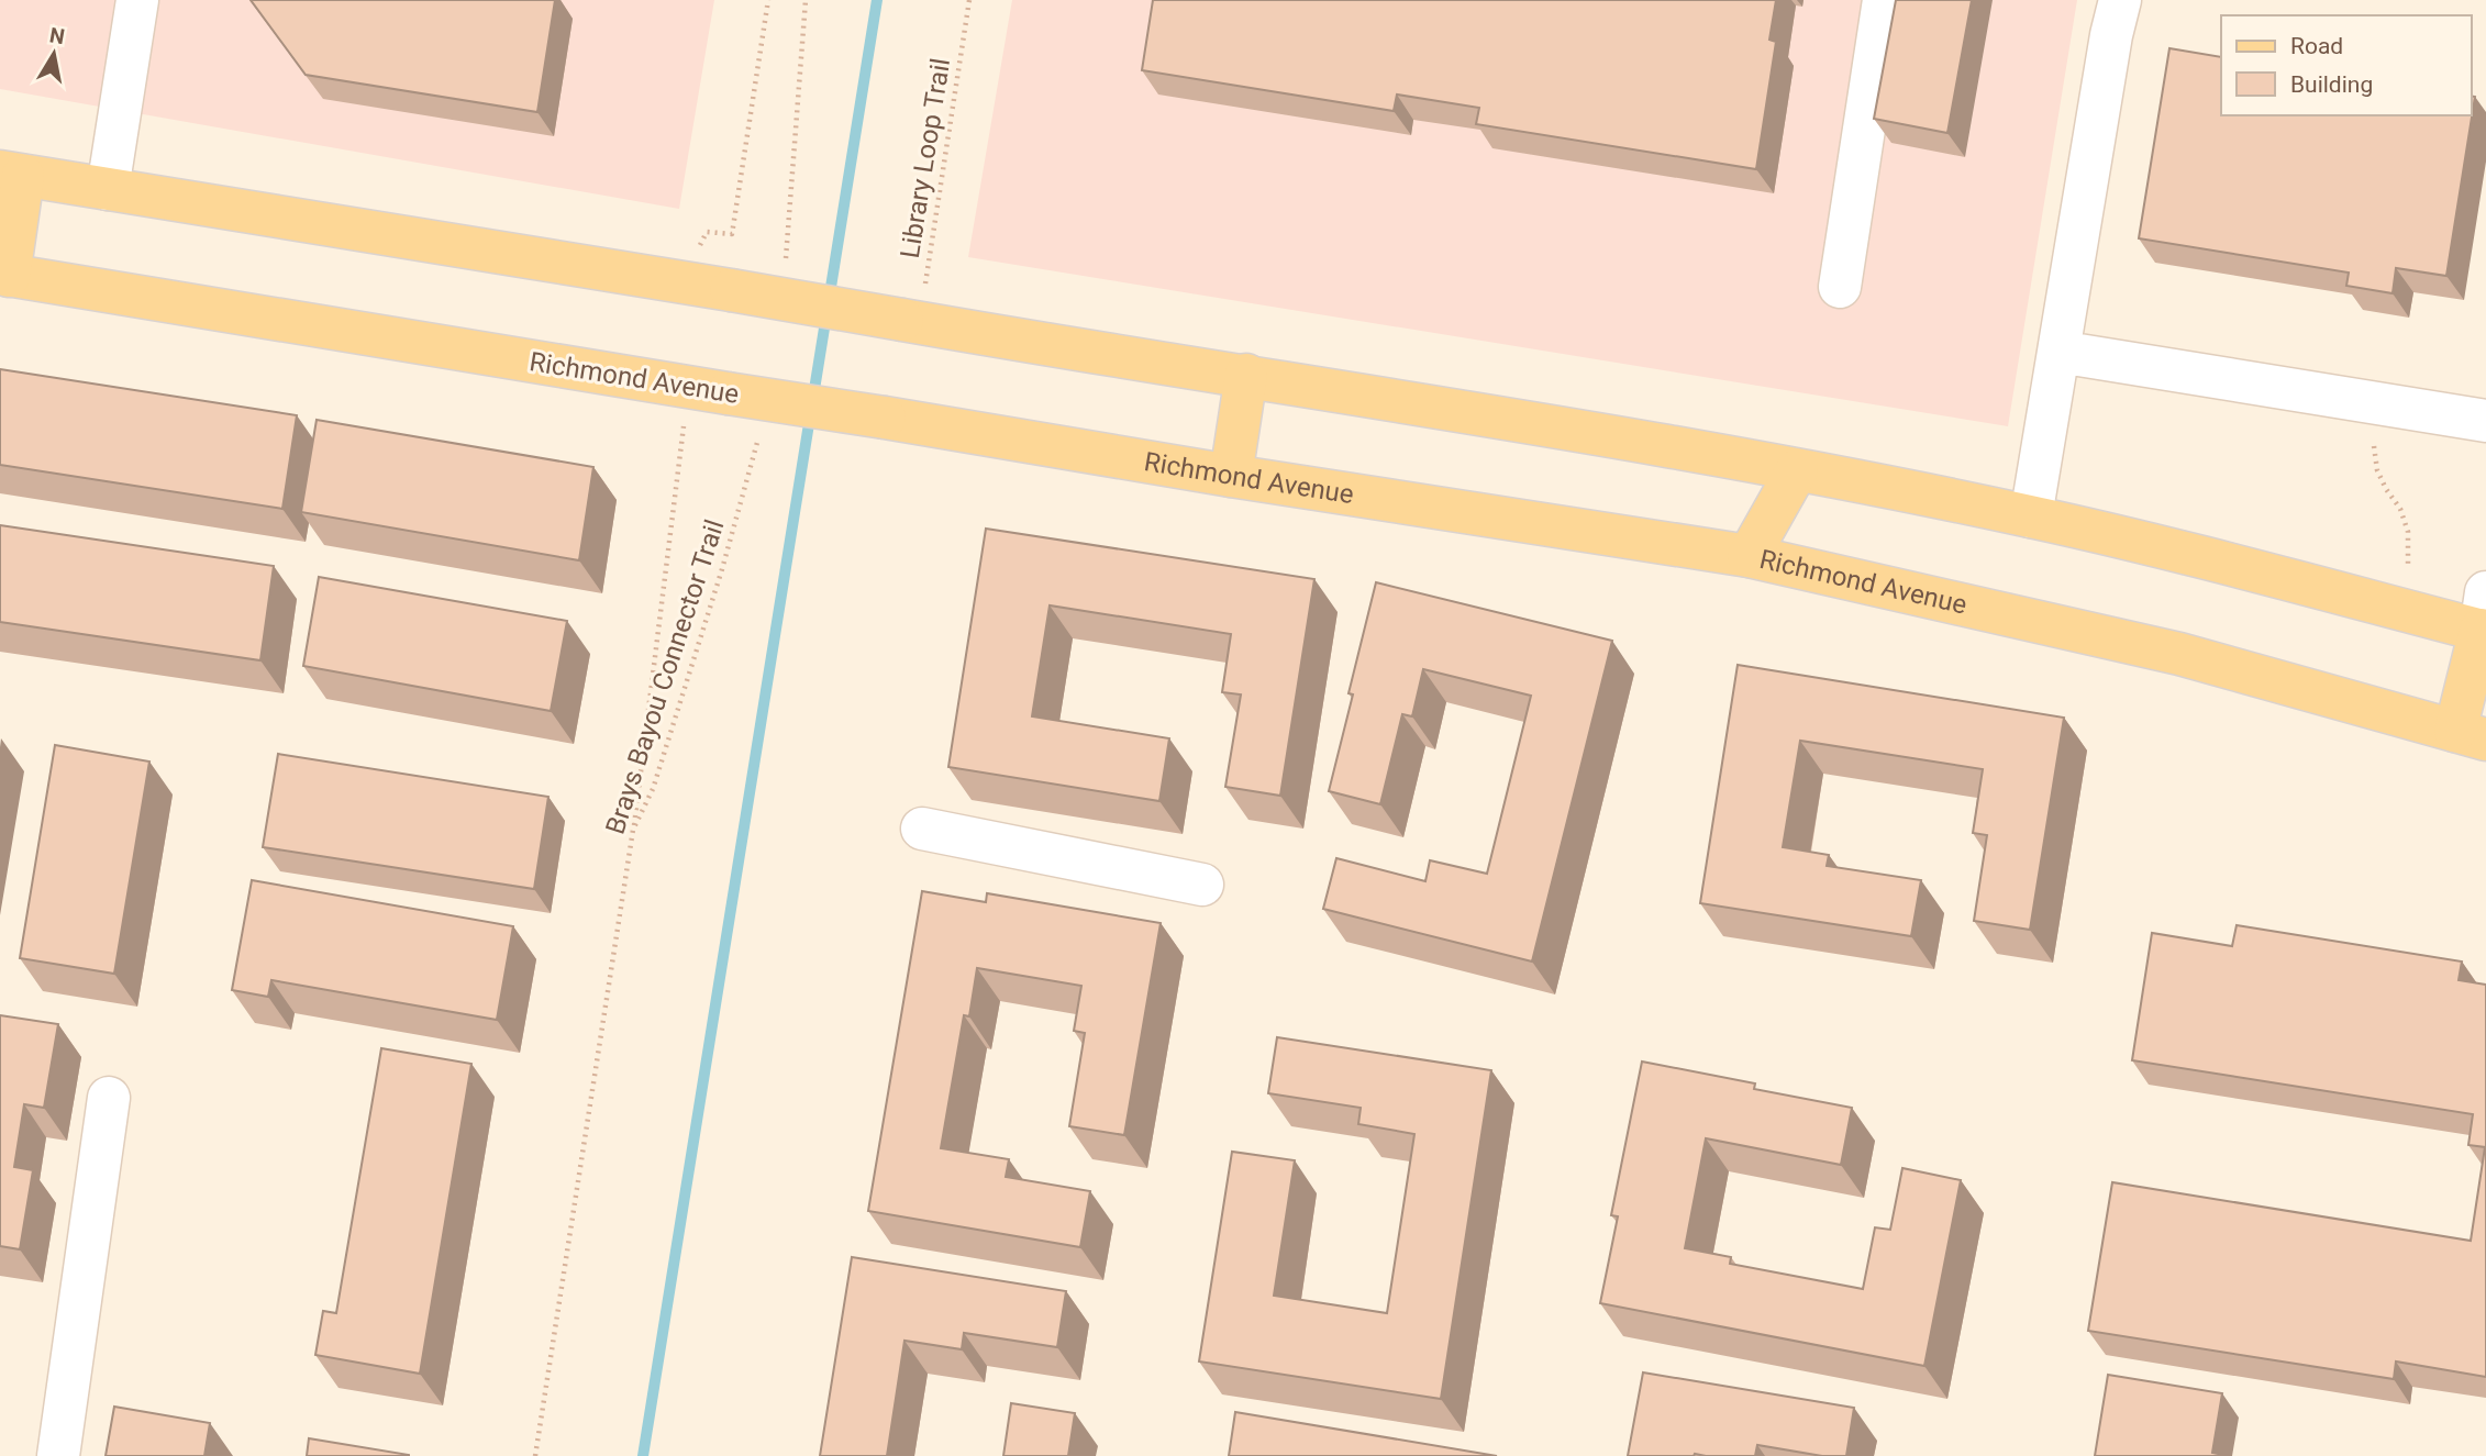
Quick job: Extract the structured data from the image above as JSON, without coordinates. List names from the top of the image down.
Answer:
{
  "streets": {
    "main road": ["Richmond Avenue"],
    "path": ["Library Loop Trail", "Brays Bayou Connector Trail"]
  },
  "legend": ["Road", "Building"],
  "north": "top"
}
